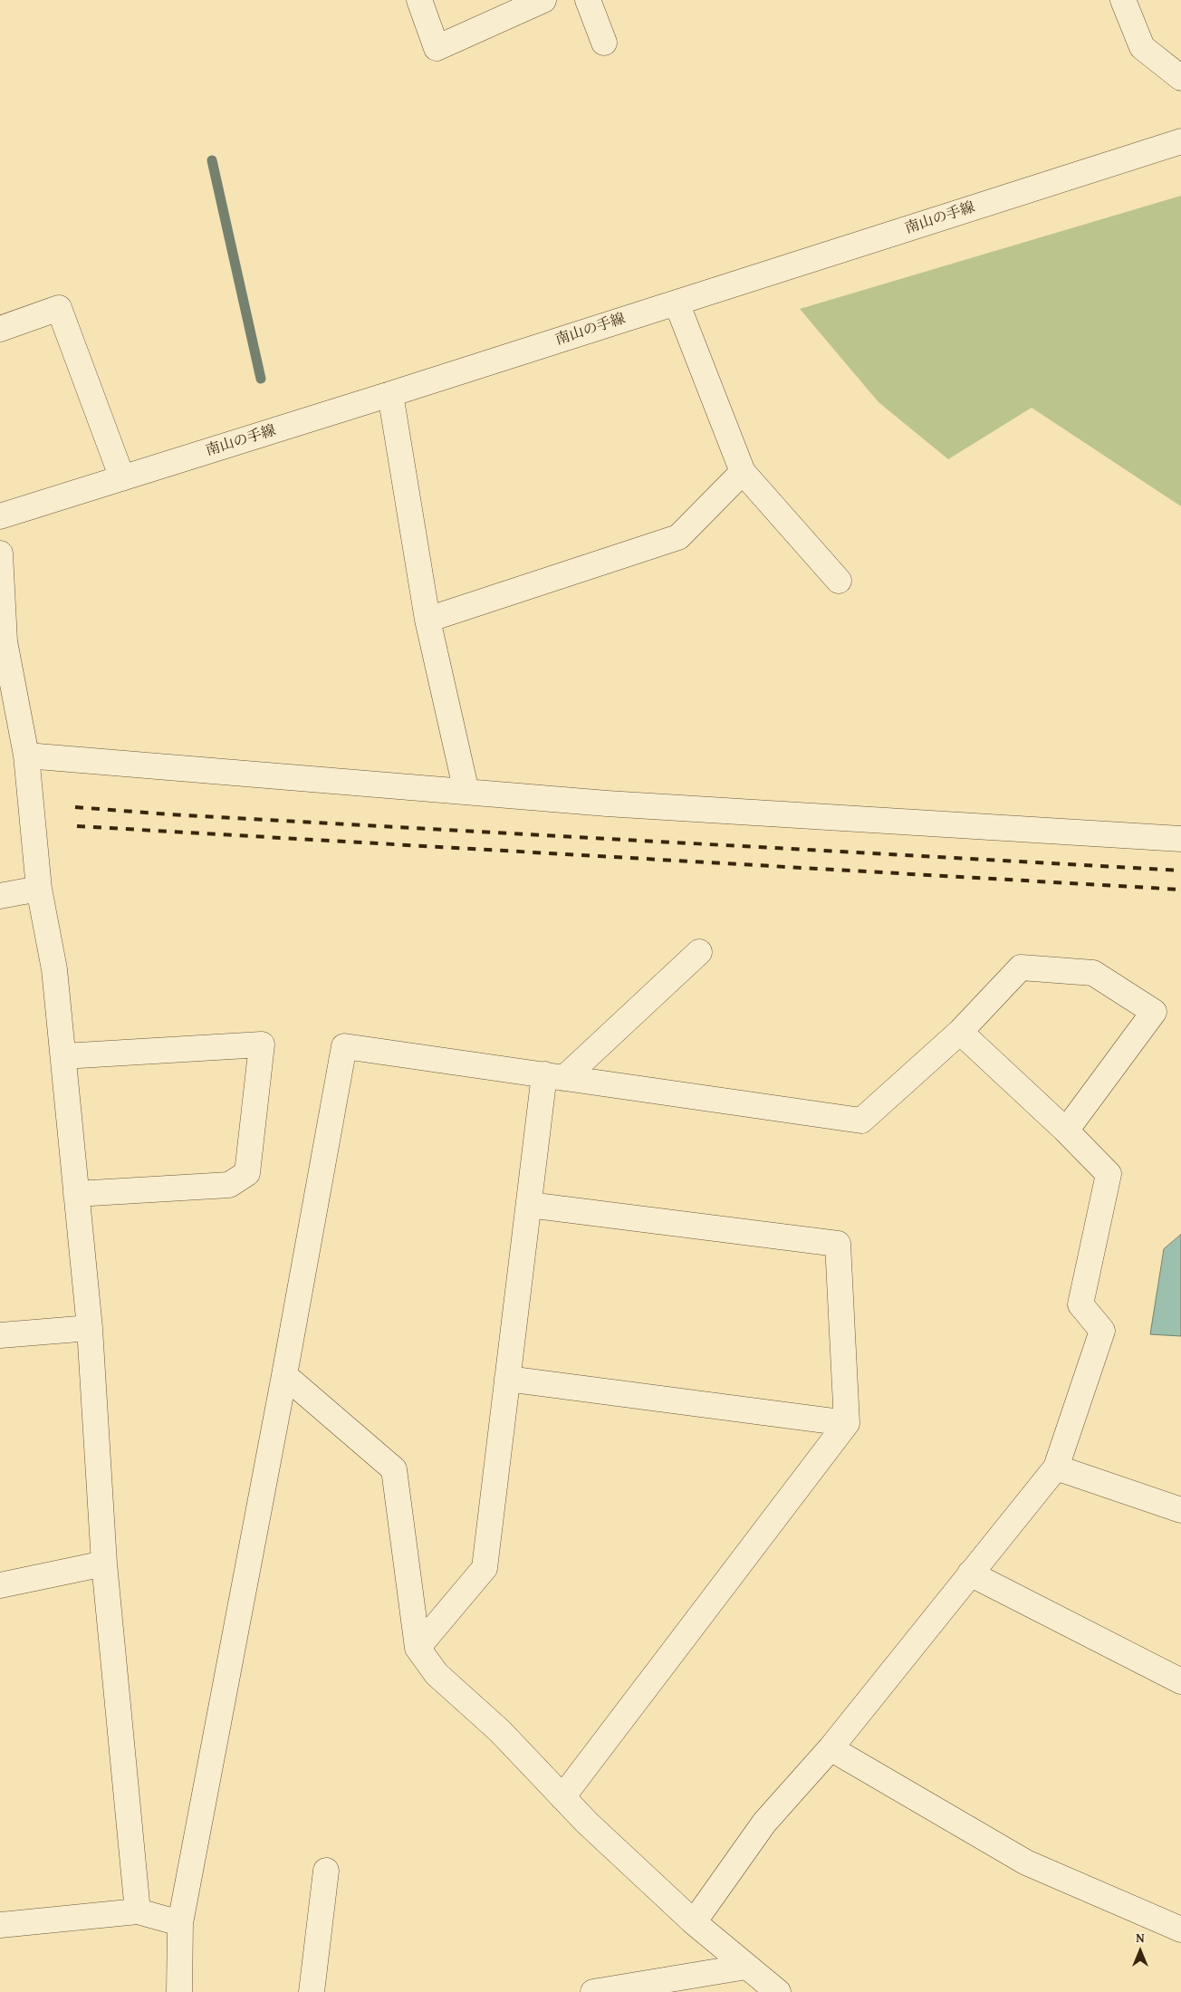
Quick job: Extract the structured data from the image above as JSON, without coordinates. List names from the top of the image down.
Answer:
{
  "streets": {
    "street": ["南山の手線"]
  },
  "north": "top"
}
